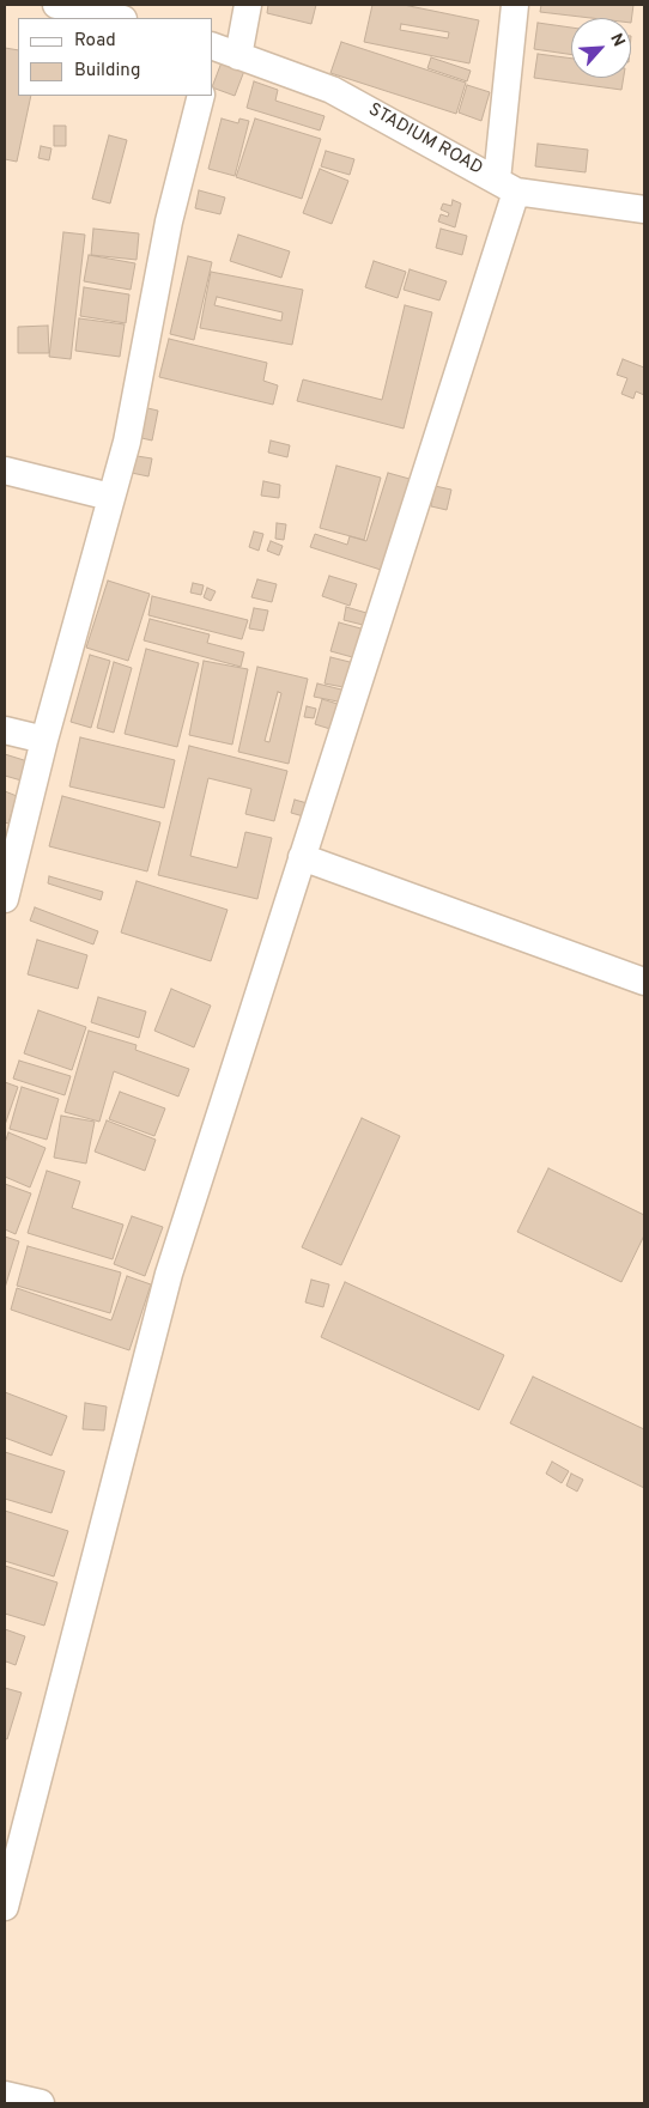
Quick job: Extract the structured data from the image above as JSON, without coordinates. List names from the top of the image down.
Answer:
{
  "streets": {
    "street": ["STADIUM ROAD"]
  },
  "legend": ["Road", "Building"],
  "north": "top right"
}
